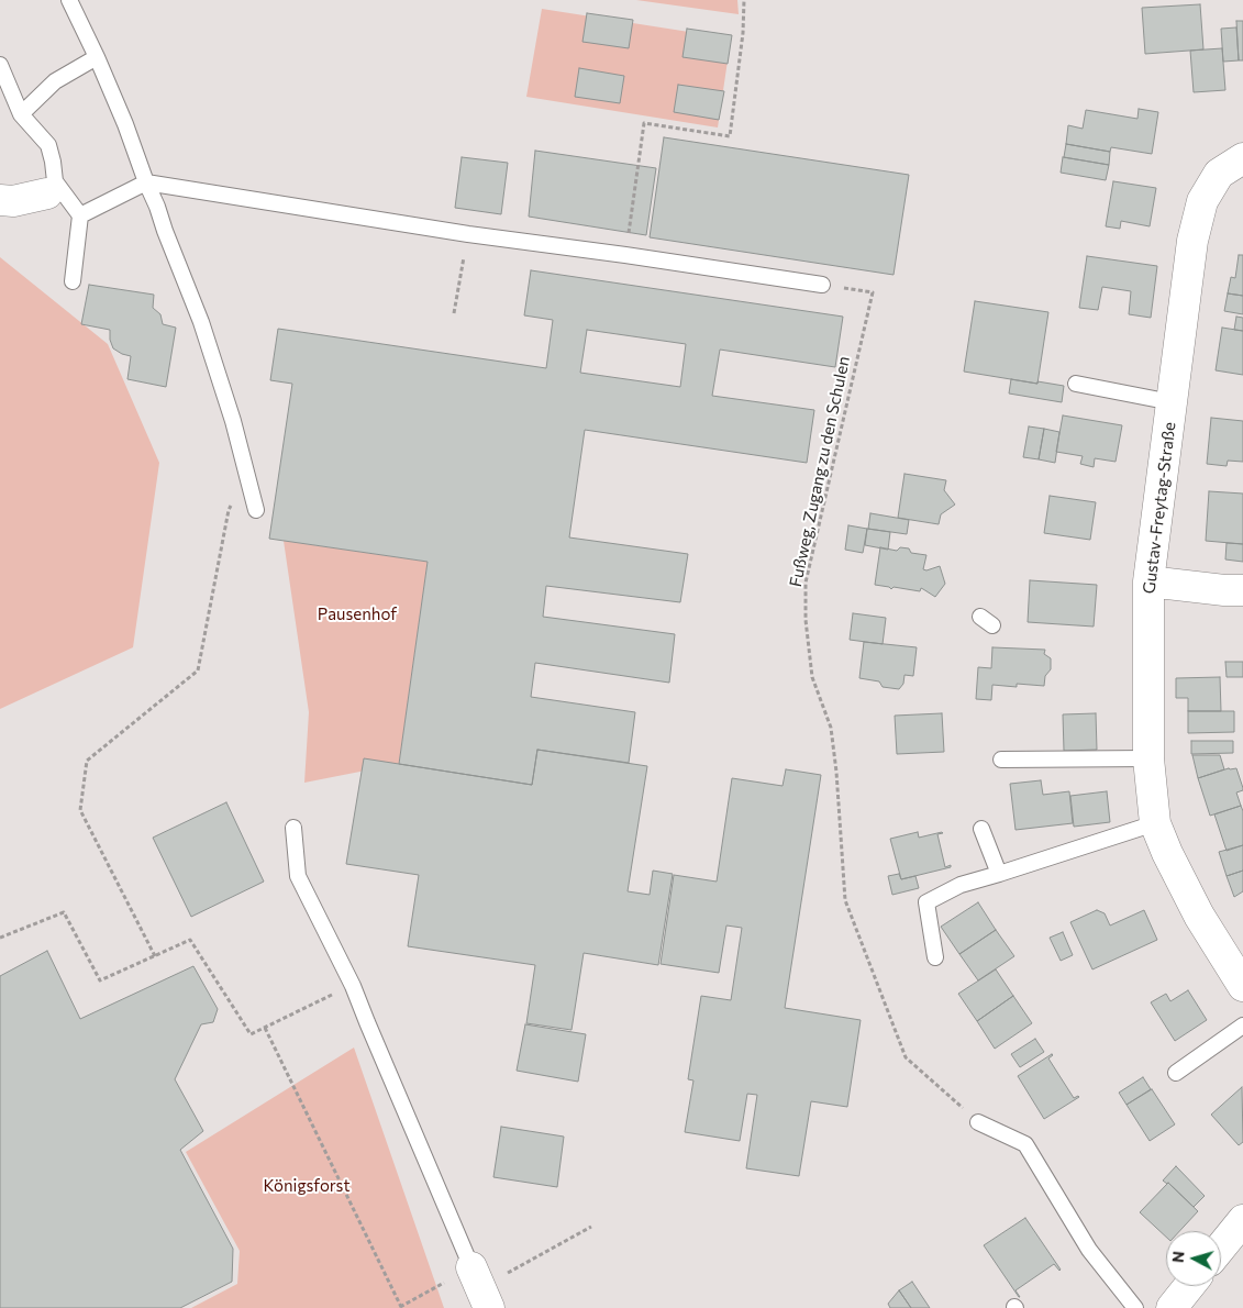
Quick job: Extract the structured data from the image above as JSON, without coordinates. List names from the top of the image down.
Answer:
{
  "streets": {
    "street": ["Gustav-Freytag-Straße"],
    "path": ["Fußweg, Zugang zu den Schulen"]
  },
  "parks": ["Pausenhof", "Königsforst"],
  "north": "left"
}
